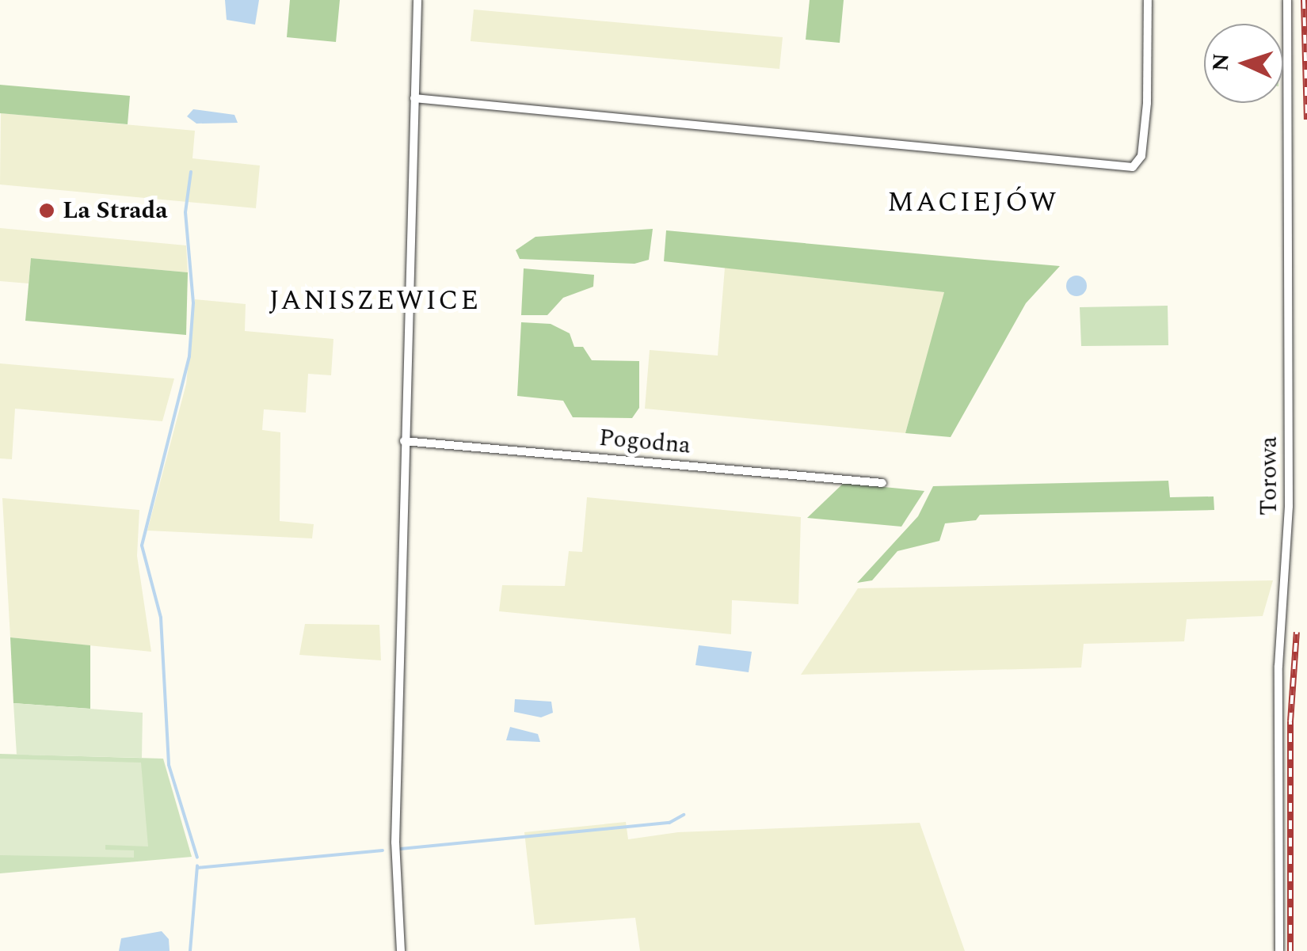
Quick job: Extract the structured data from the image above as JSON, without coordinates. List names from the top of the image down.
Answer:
{
  "streets": {
    "street": ["Pogodna", "Torowa"]
  },
  "districts": ["MACIEJÓW", "JANISZEWICE"],
  "places": ["La Strada"],
  "north": "left"
}
